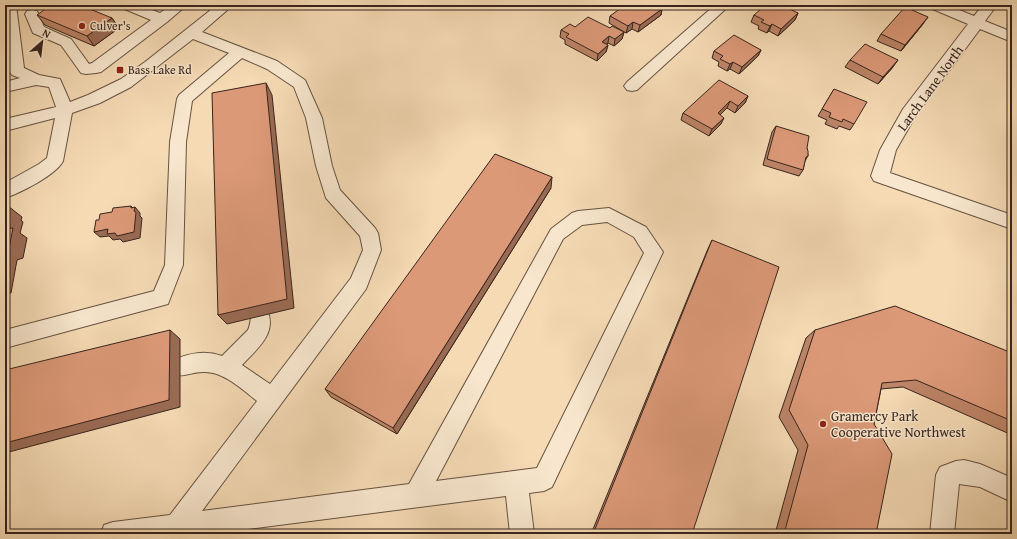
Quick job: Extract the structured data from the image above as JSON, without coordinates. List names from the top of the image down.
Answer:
{
  "streets": {
    "street": ["Larch Lane North"]
  },
  "places": {
    "other": ["Culver's", "Gramercy Park Cooperative Northwest"],
    "transit": ["Bass Lake Rd"]
  },
  "north": "top right"
}
